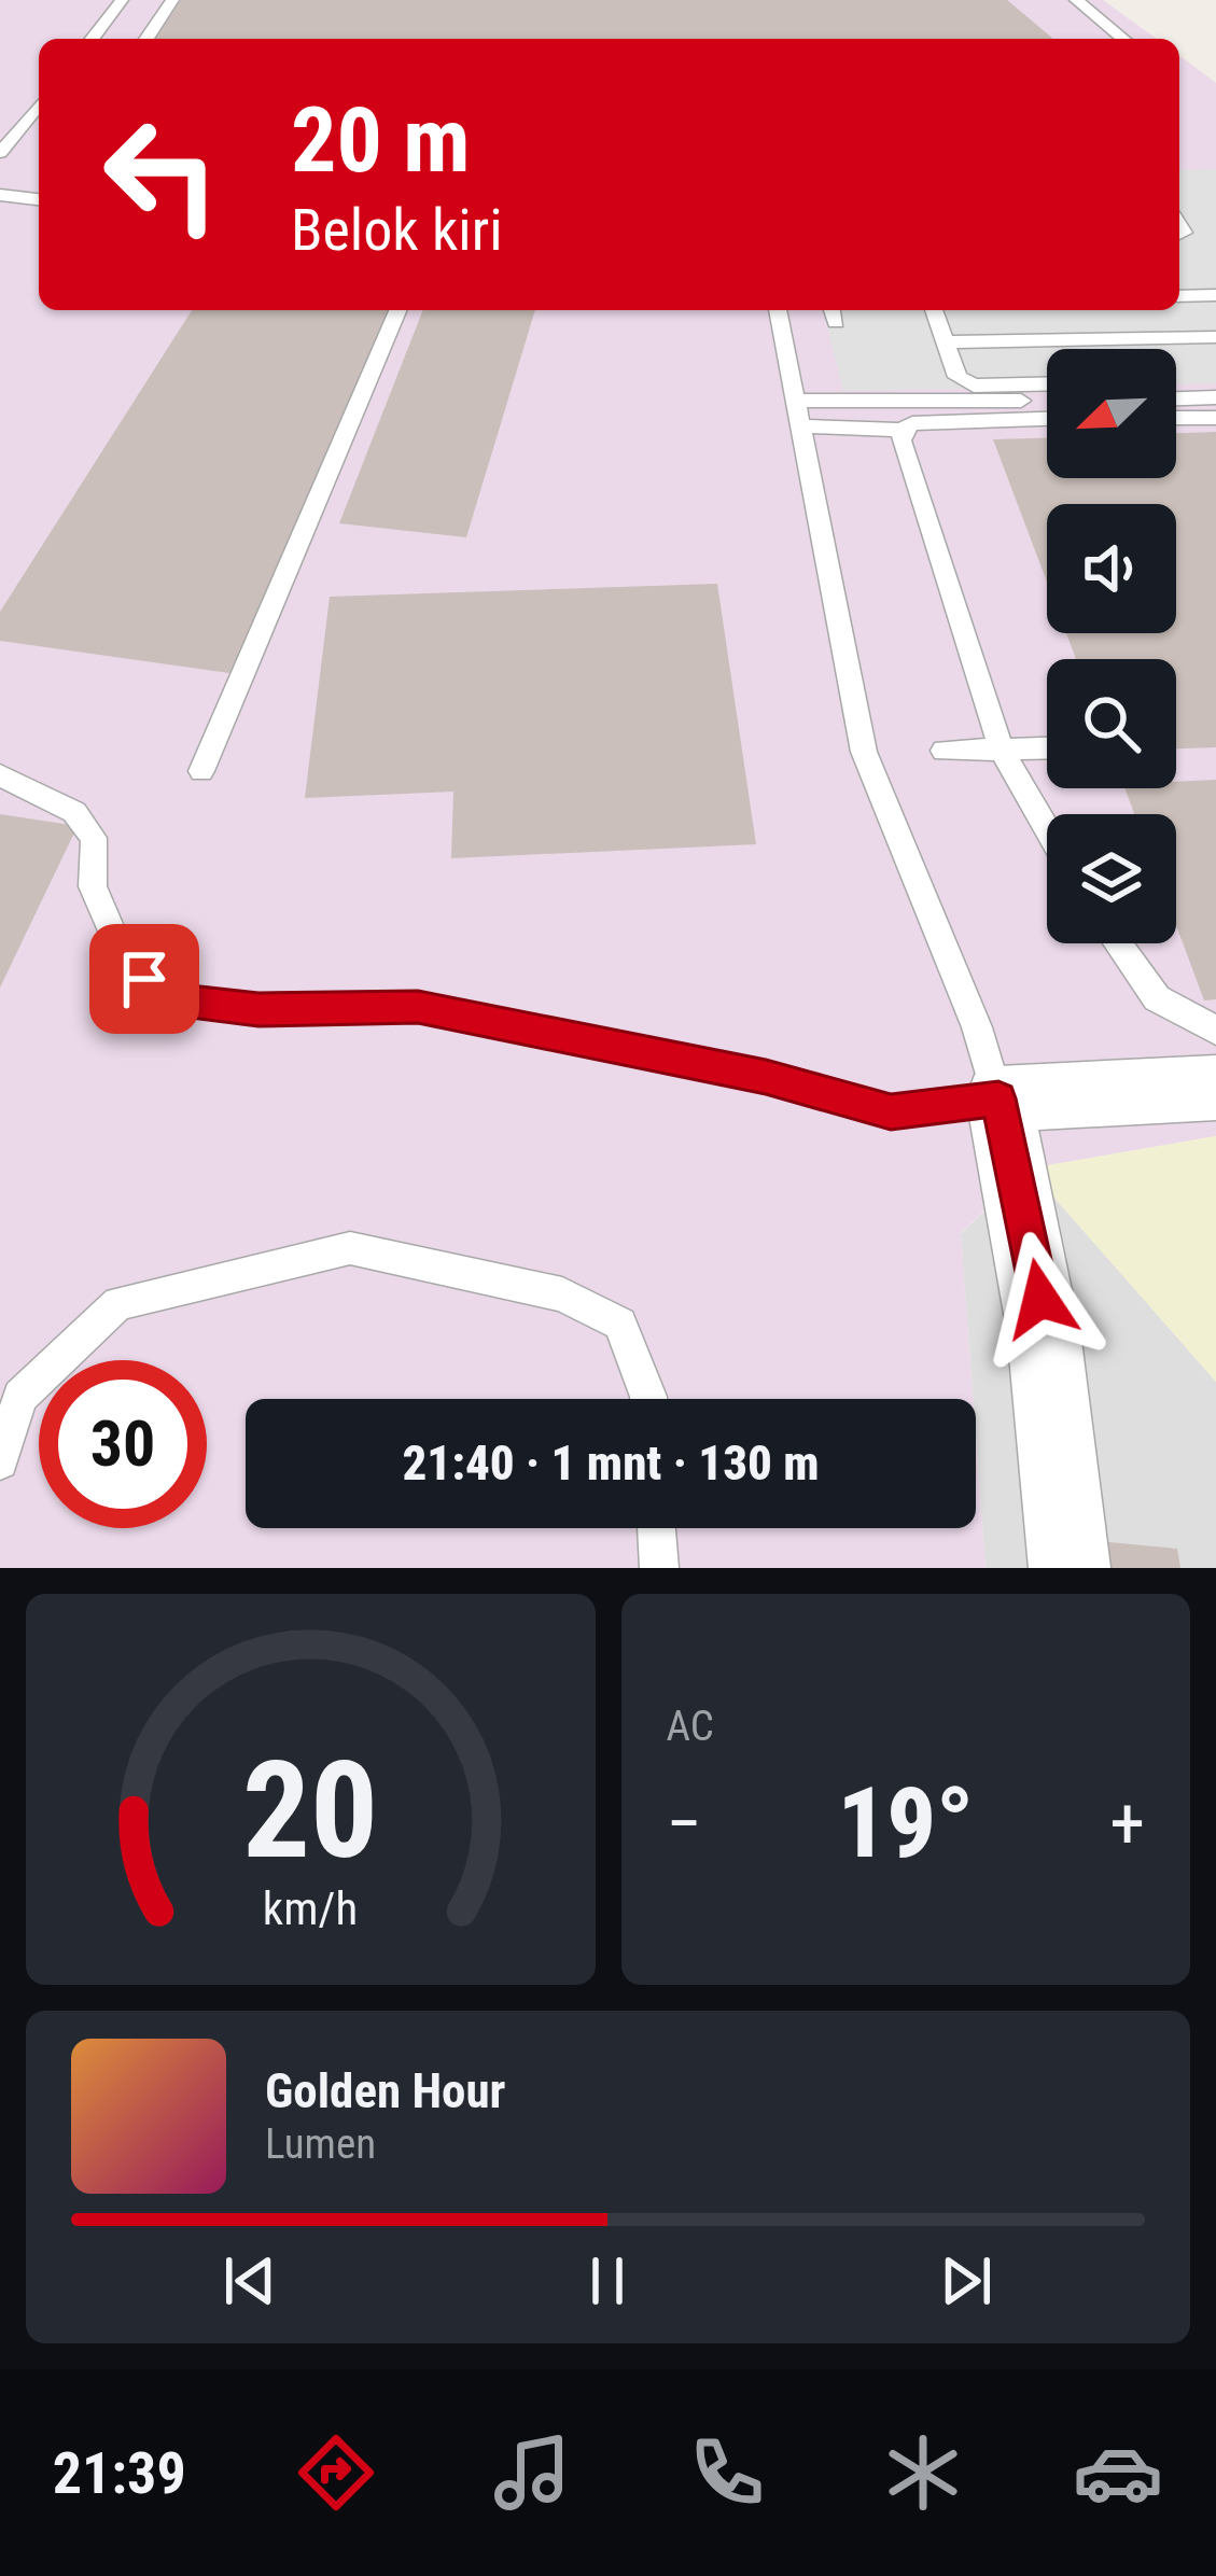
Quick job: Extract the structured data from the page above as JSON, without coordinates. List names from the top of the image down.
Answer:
{
  "north": "bottom left",
  "page": {
    "turn": ["20 m", "Belok kiri"],
    "limit": "30",
    "trip": "21:40 · 1 mnt · 130 m",
    "tile": "AC",
    "heat": ["−", "19°", "+"],
    "song": ["Golden Hour", "Lumen"],
    "tabs": "21:39",
    "gauge": ["20", "km/h"]
  }
}
